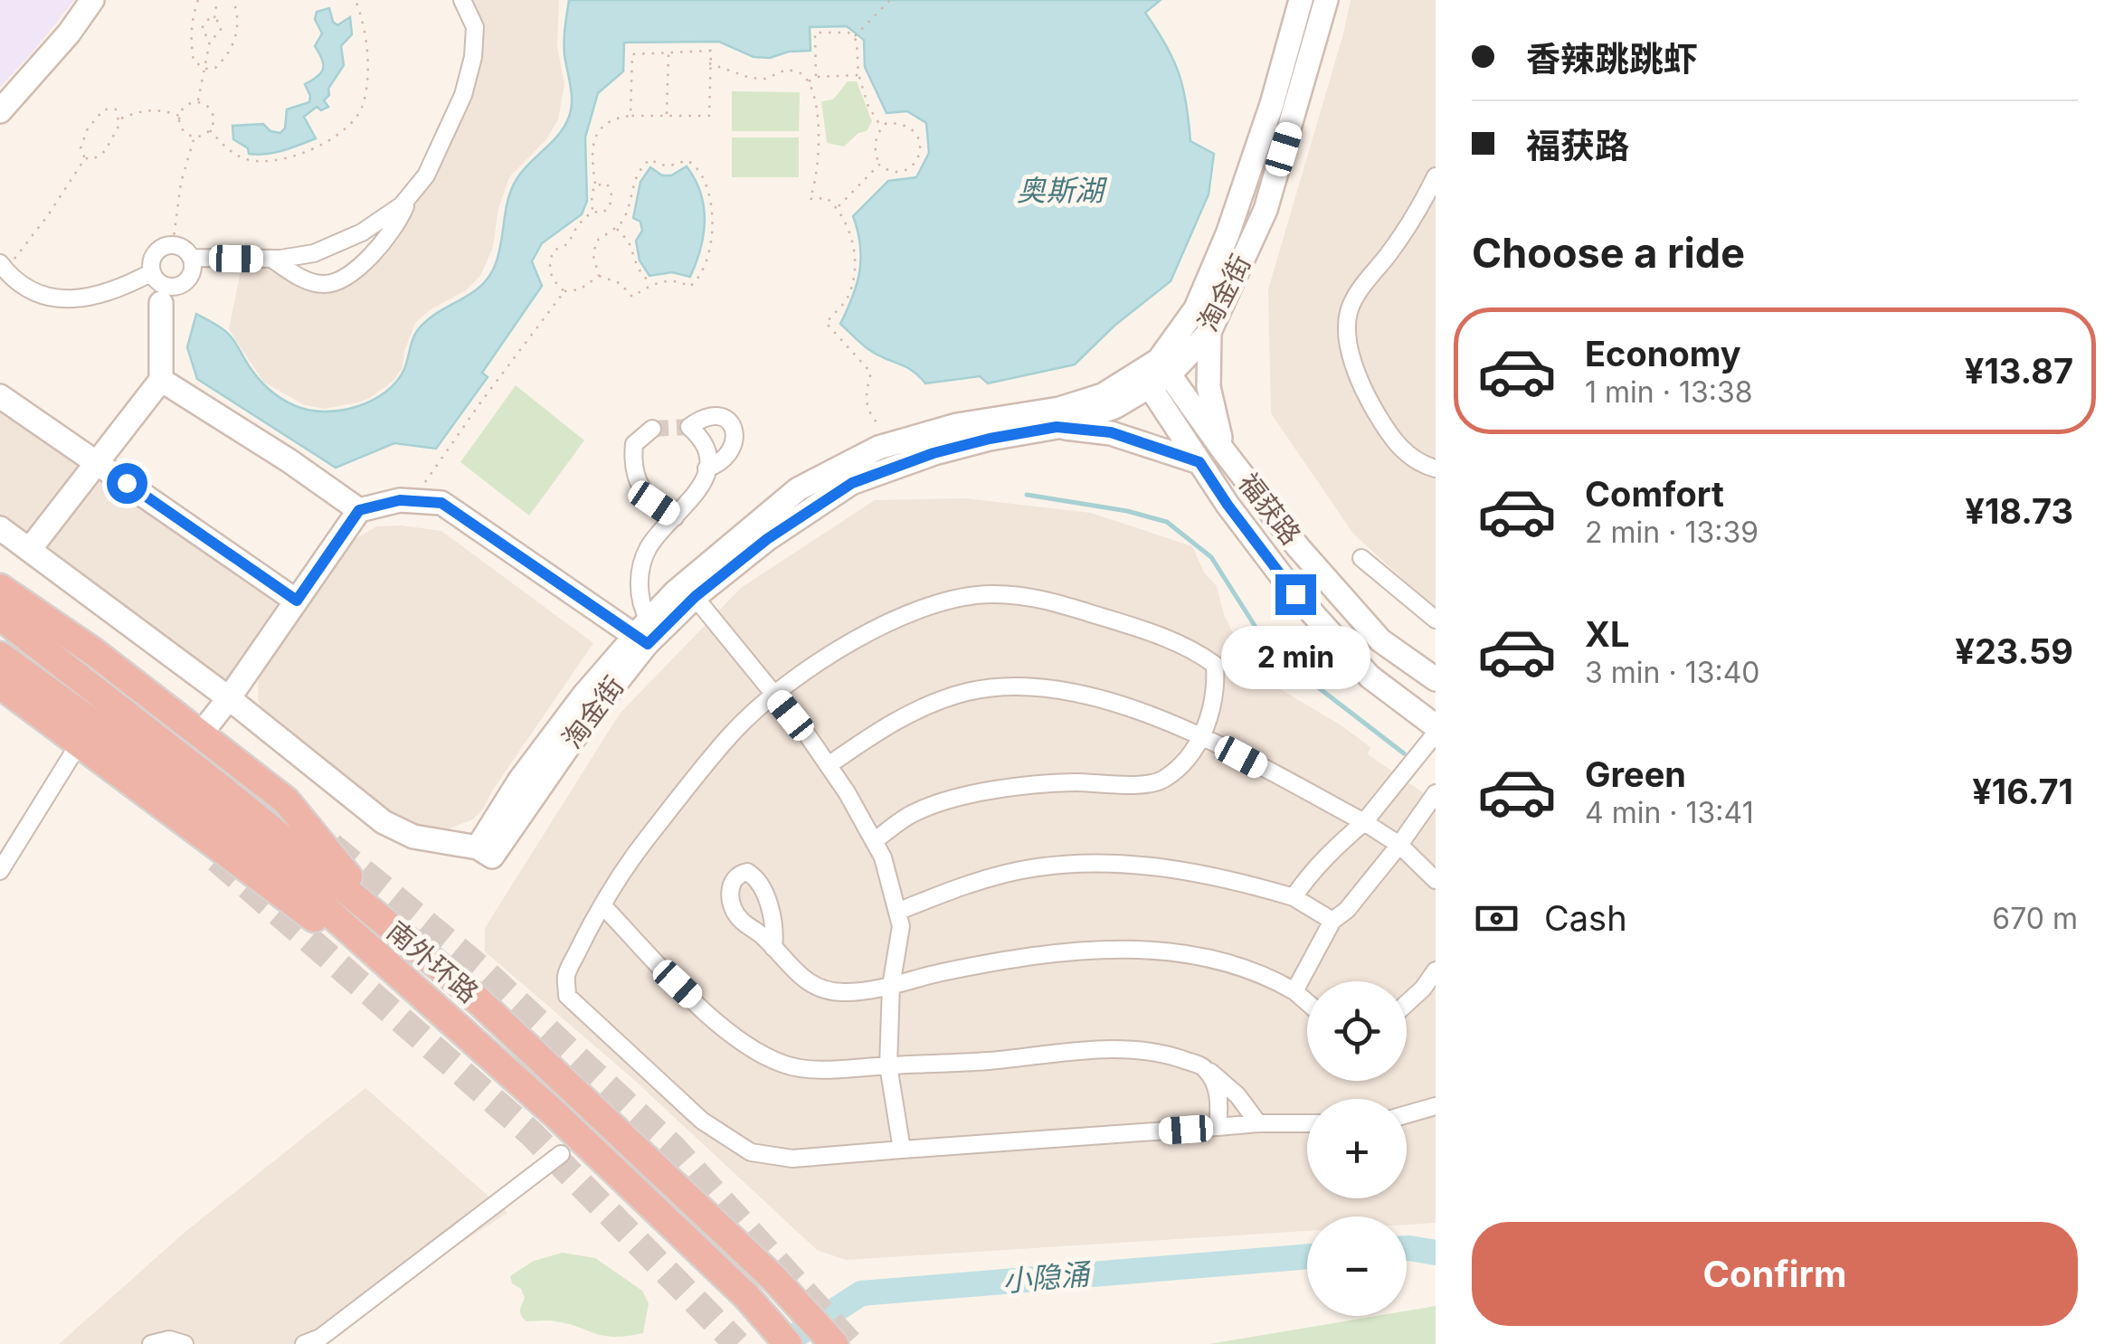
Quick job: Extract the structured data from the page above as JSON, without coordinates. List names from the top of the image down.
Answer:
{
  "streets": {
    "highway": ["南外环路"],
    "street": ["淘金街", "福获路"]
  },
  "crossings": [
    ["淘金街", "福获路"]
  ],
  "water": ["奥斯湖", "小隐涌"],
  "page": {
    "banner": ["香辣跳跳虾", "福获路"],
    "heading": "Choose a ride",
    "list": [
      {
        "name": "Economy",
        "note": "1 min · 13:38",
        "value": "¥13.87"
      },
      {
        "name": "Comfort",
        "note": "2 min · 13:39",
        "value": "¥18.73"
      },
      {
        "name": "XL",
        "note": "3 min · 13:40",
        "value": "¥23.59"
      },
      {
        "name": "Green",
        "note": "4 min · 13:41",
        "value": "¥16.71"
      }
    ],
    "bubble": "2 min",
    "pay": ["Cash", "670 m"],
    "map_buttons": ["+", "−"],
    "buttons": "Confirm"
  }
}
